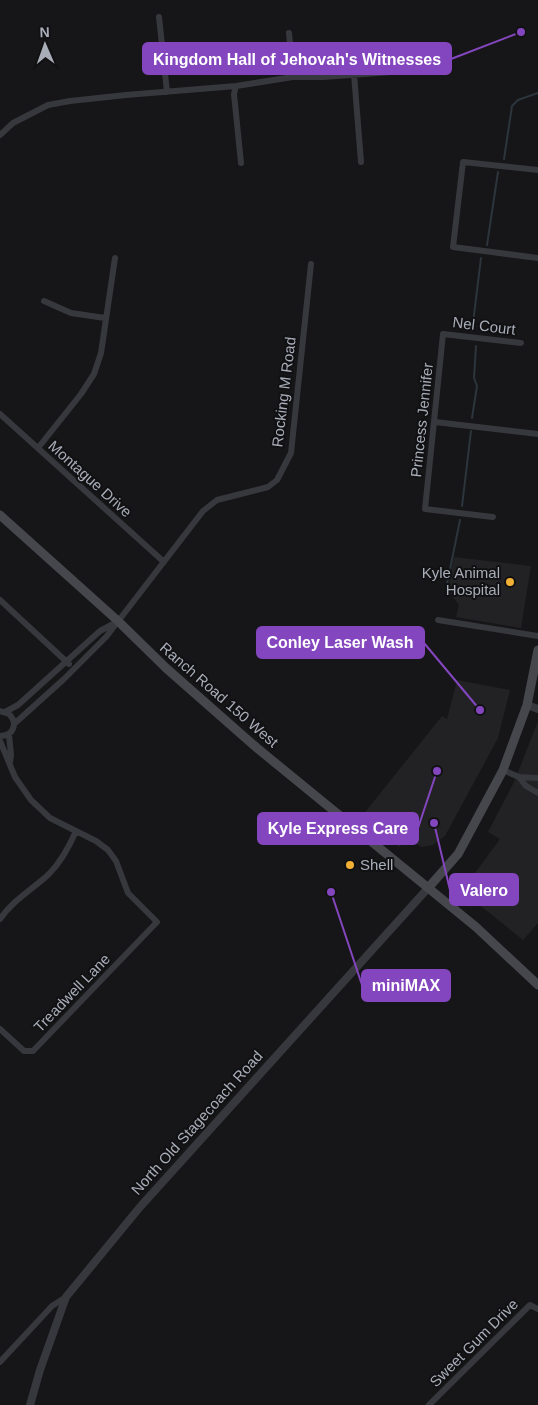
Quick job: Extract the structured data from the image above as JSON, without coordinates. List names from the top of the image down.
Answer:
{
  "streets": {
    "main road": ["Ranch Road 150 West"],
    "street": [
      "Nel Court",
      "Rocking M Road",
      "Princess Jennifer",
      "Montague Drive",
      "Treadwell Lane",
      "North Old Stagecoach Road",
      "Sweet Gum Drive"
    ]
  },
  "crossings": [
    ["Nel Court", "Princess Jennifer"],
    ["Rocking M Road", "Montague Drive"],
    ["Rocking M Road", "Ranch Road 150 West"],
    ["Ranch Road 150 West", "North Old Stagecoach Road"]
  ],
  "places": [
    "Kingdom Hall of Jehovah's Witnesses",
    "Kyle Animal Hospital",
    "Conley Laser Wash",
    "Kyle Express Care",
    "Valero",
    "Shell",
    "miniMAX"
  ],
  "north": "top"
}
